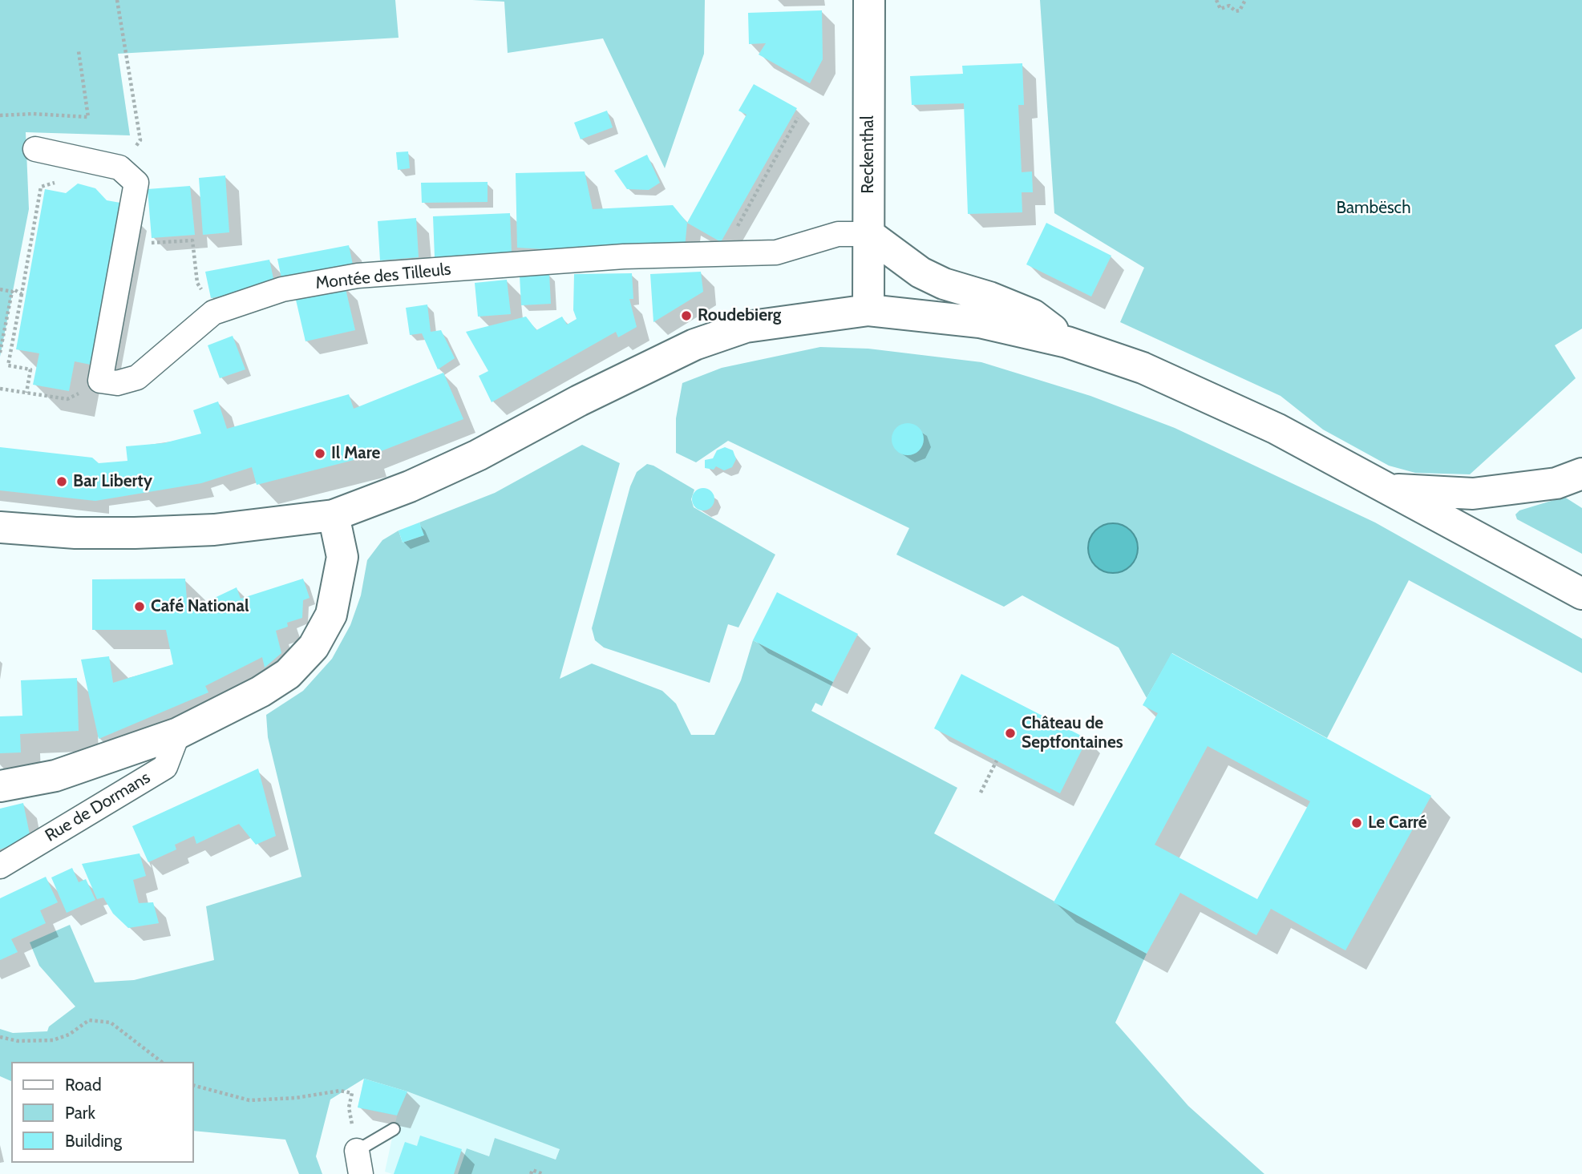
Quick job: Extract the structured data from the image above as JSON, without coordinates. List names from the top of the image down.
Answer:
{
  "streets": {
    "main road": ["Reckenthal"],
    "street": ["Montée des Tilleuls", "Rue de Dormans"]
  },
  "crossings": [
    ["Reckenthal", "Montée des Tilleuls"]
  ],
  "parks": ["Bambësch"],
  "places": [
    "Roudebierg",
    "Il Mare",
    "Bar Liberty",
    "Café National",
    "Château de Septfontaines",
    "Le Carré"
  ],
  "legend": ["Road", "Park", "Building"]
}
